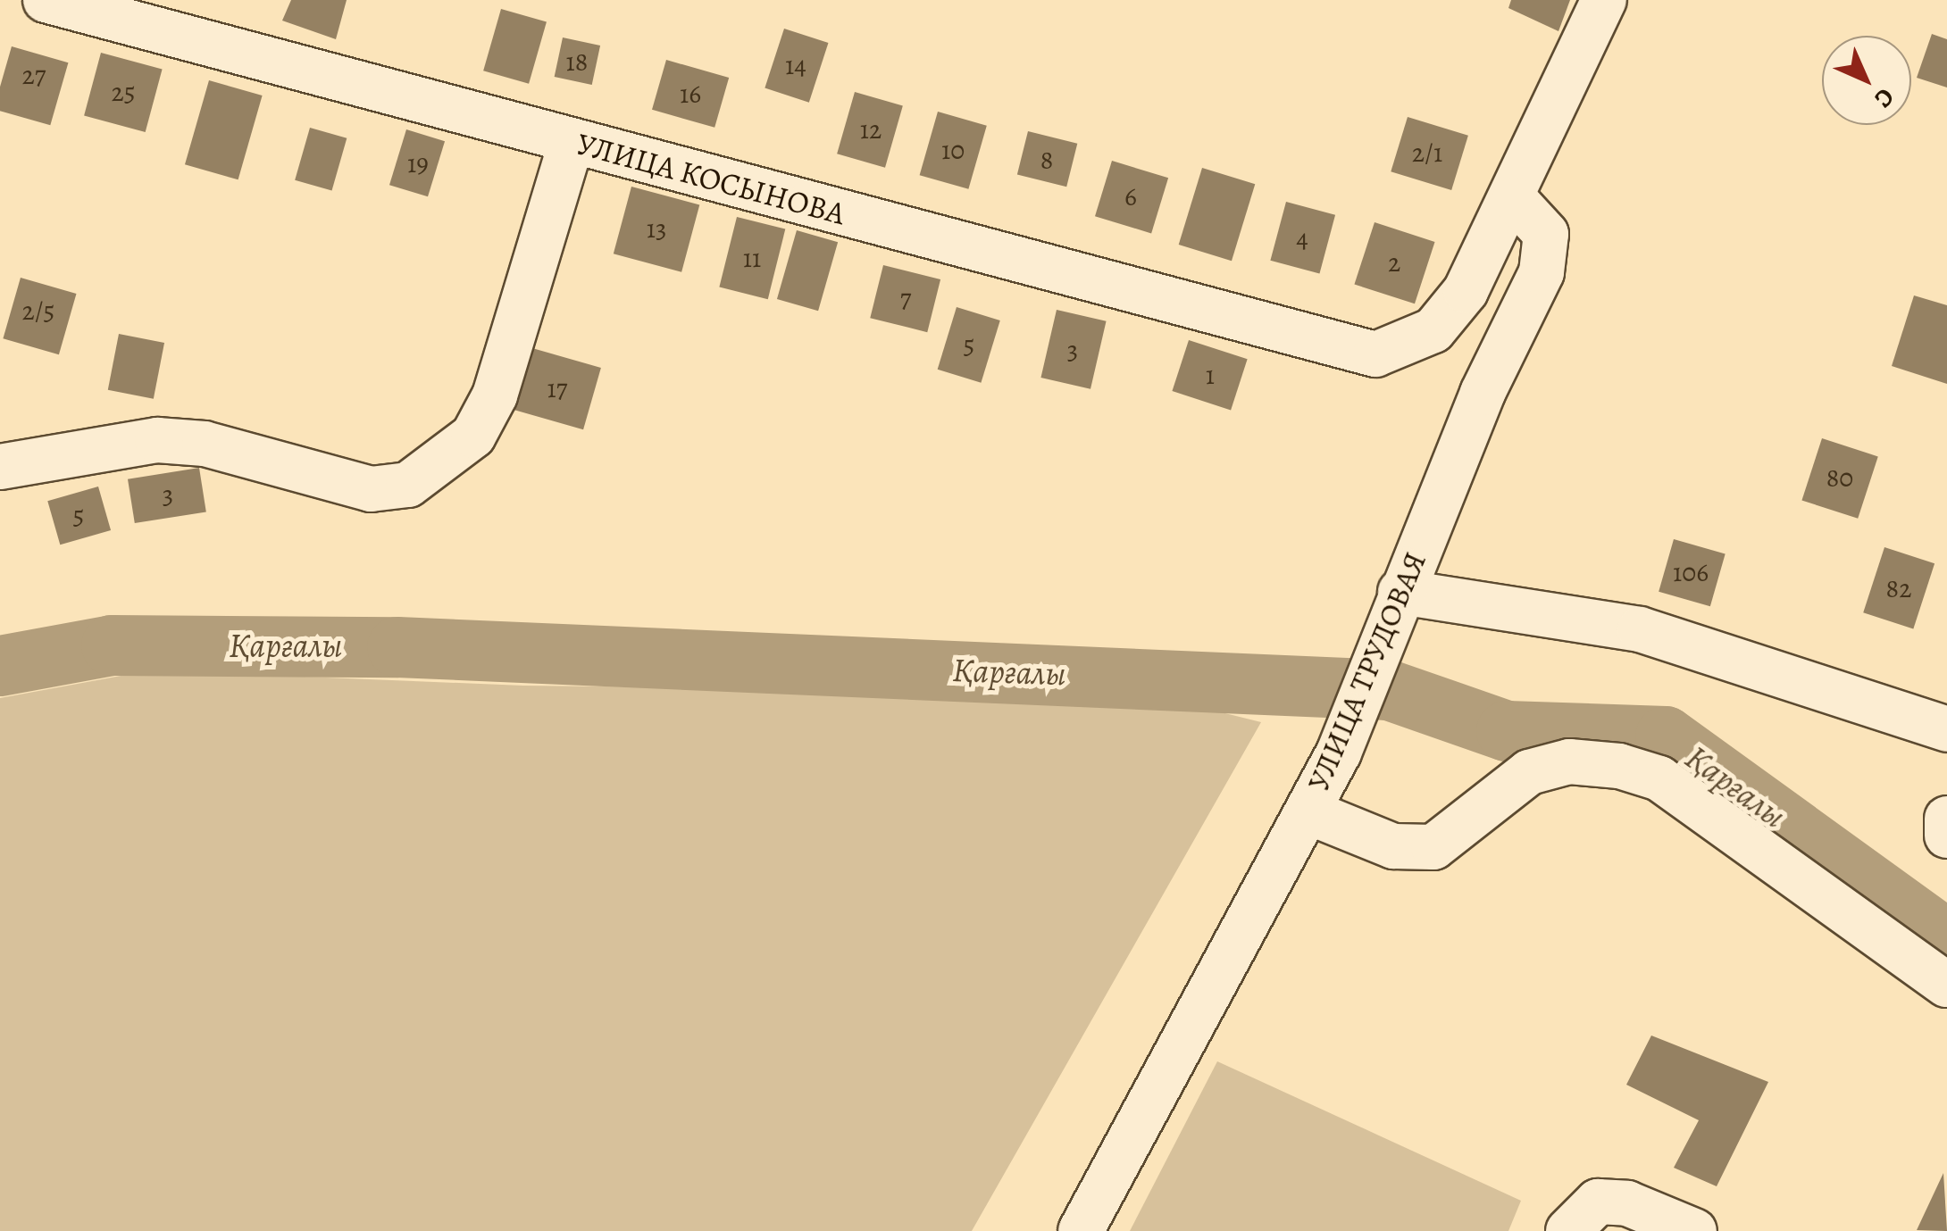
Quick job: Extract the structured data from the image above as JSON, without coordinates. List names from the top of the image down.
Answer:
{
  "streets": {
    "street": ["УЛИЦА КОСЫНОВА", "УЛИЦА ТРУДОВАЯ"]
  },
  "crossings": [
    ["УЛИЦА КОСЫНОВА", "УЛИЦА ТРУДОВАЯ"]
  ],
  "water": ["Қарғалы"],
  "house_numbers": [
    "18",
    "14",
    "27",
    "25",
    "16",
    "12",
    "10",
    "2/1",
    "8",
    "19",
    "6",
    "13",
    "4",
    "11",
    "2",
    "7",
    "2/5",
    "5",
    "3",
    "1",
    "17",
    "80",
    "3",
    "5",
    "106",
    "82"
  ],
  "north": "bottom right"
}
